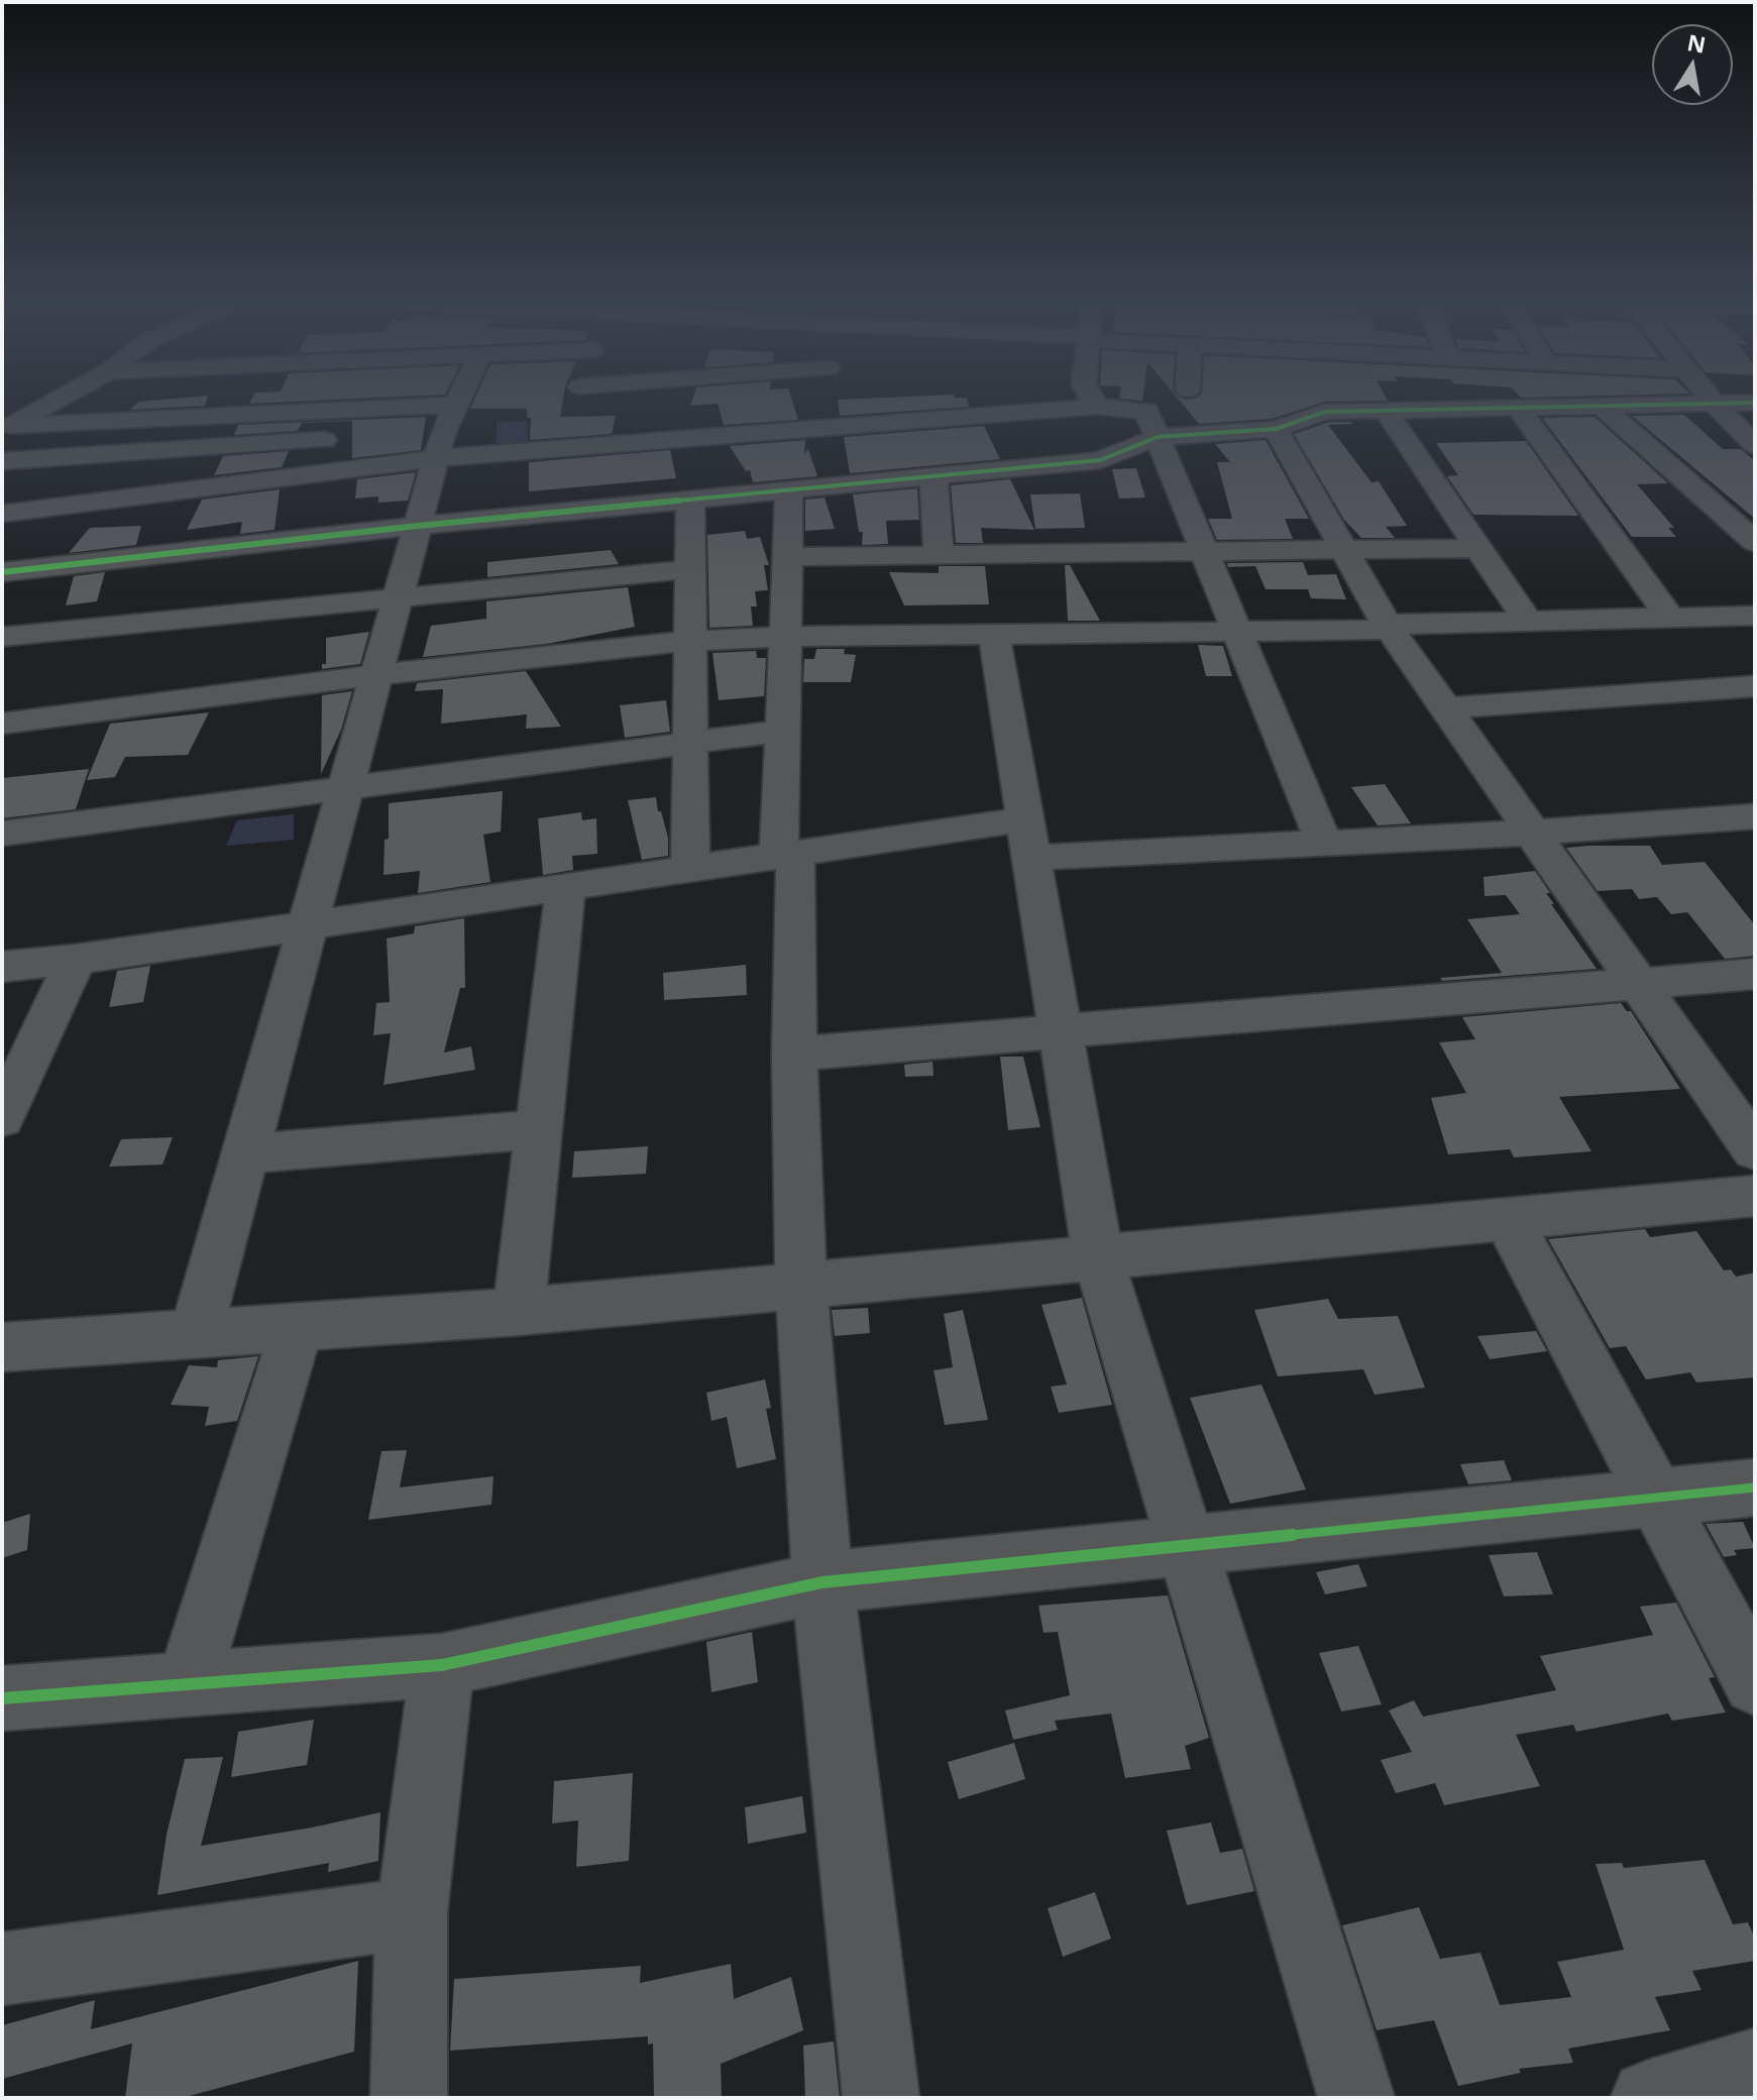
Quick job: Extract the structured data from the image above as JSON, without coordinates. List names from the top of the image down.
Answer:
{
  "north": "top"
}
